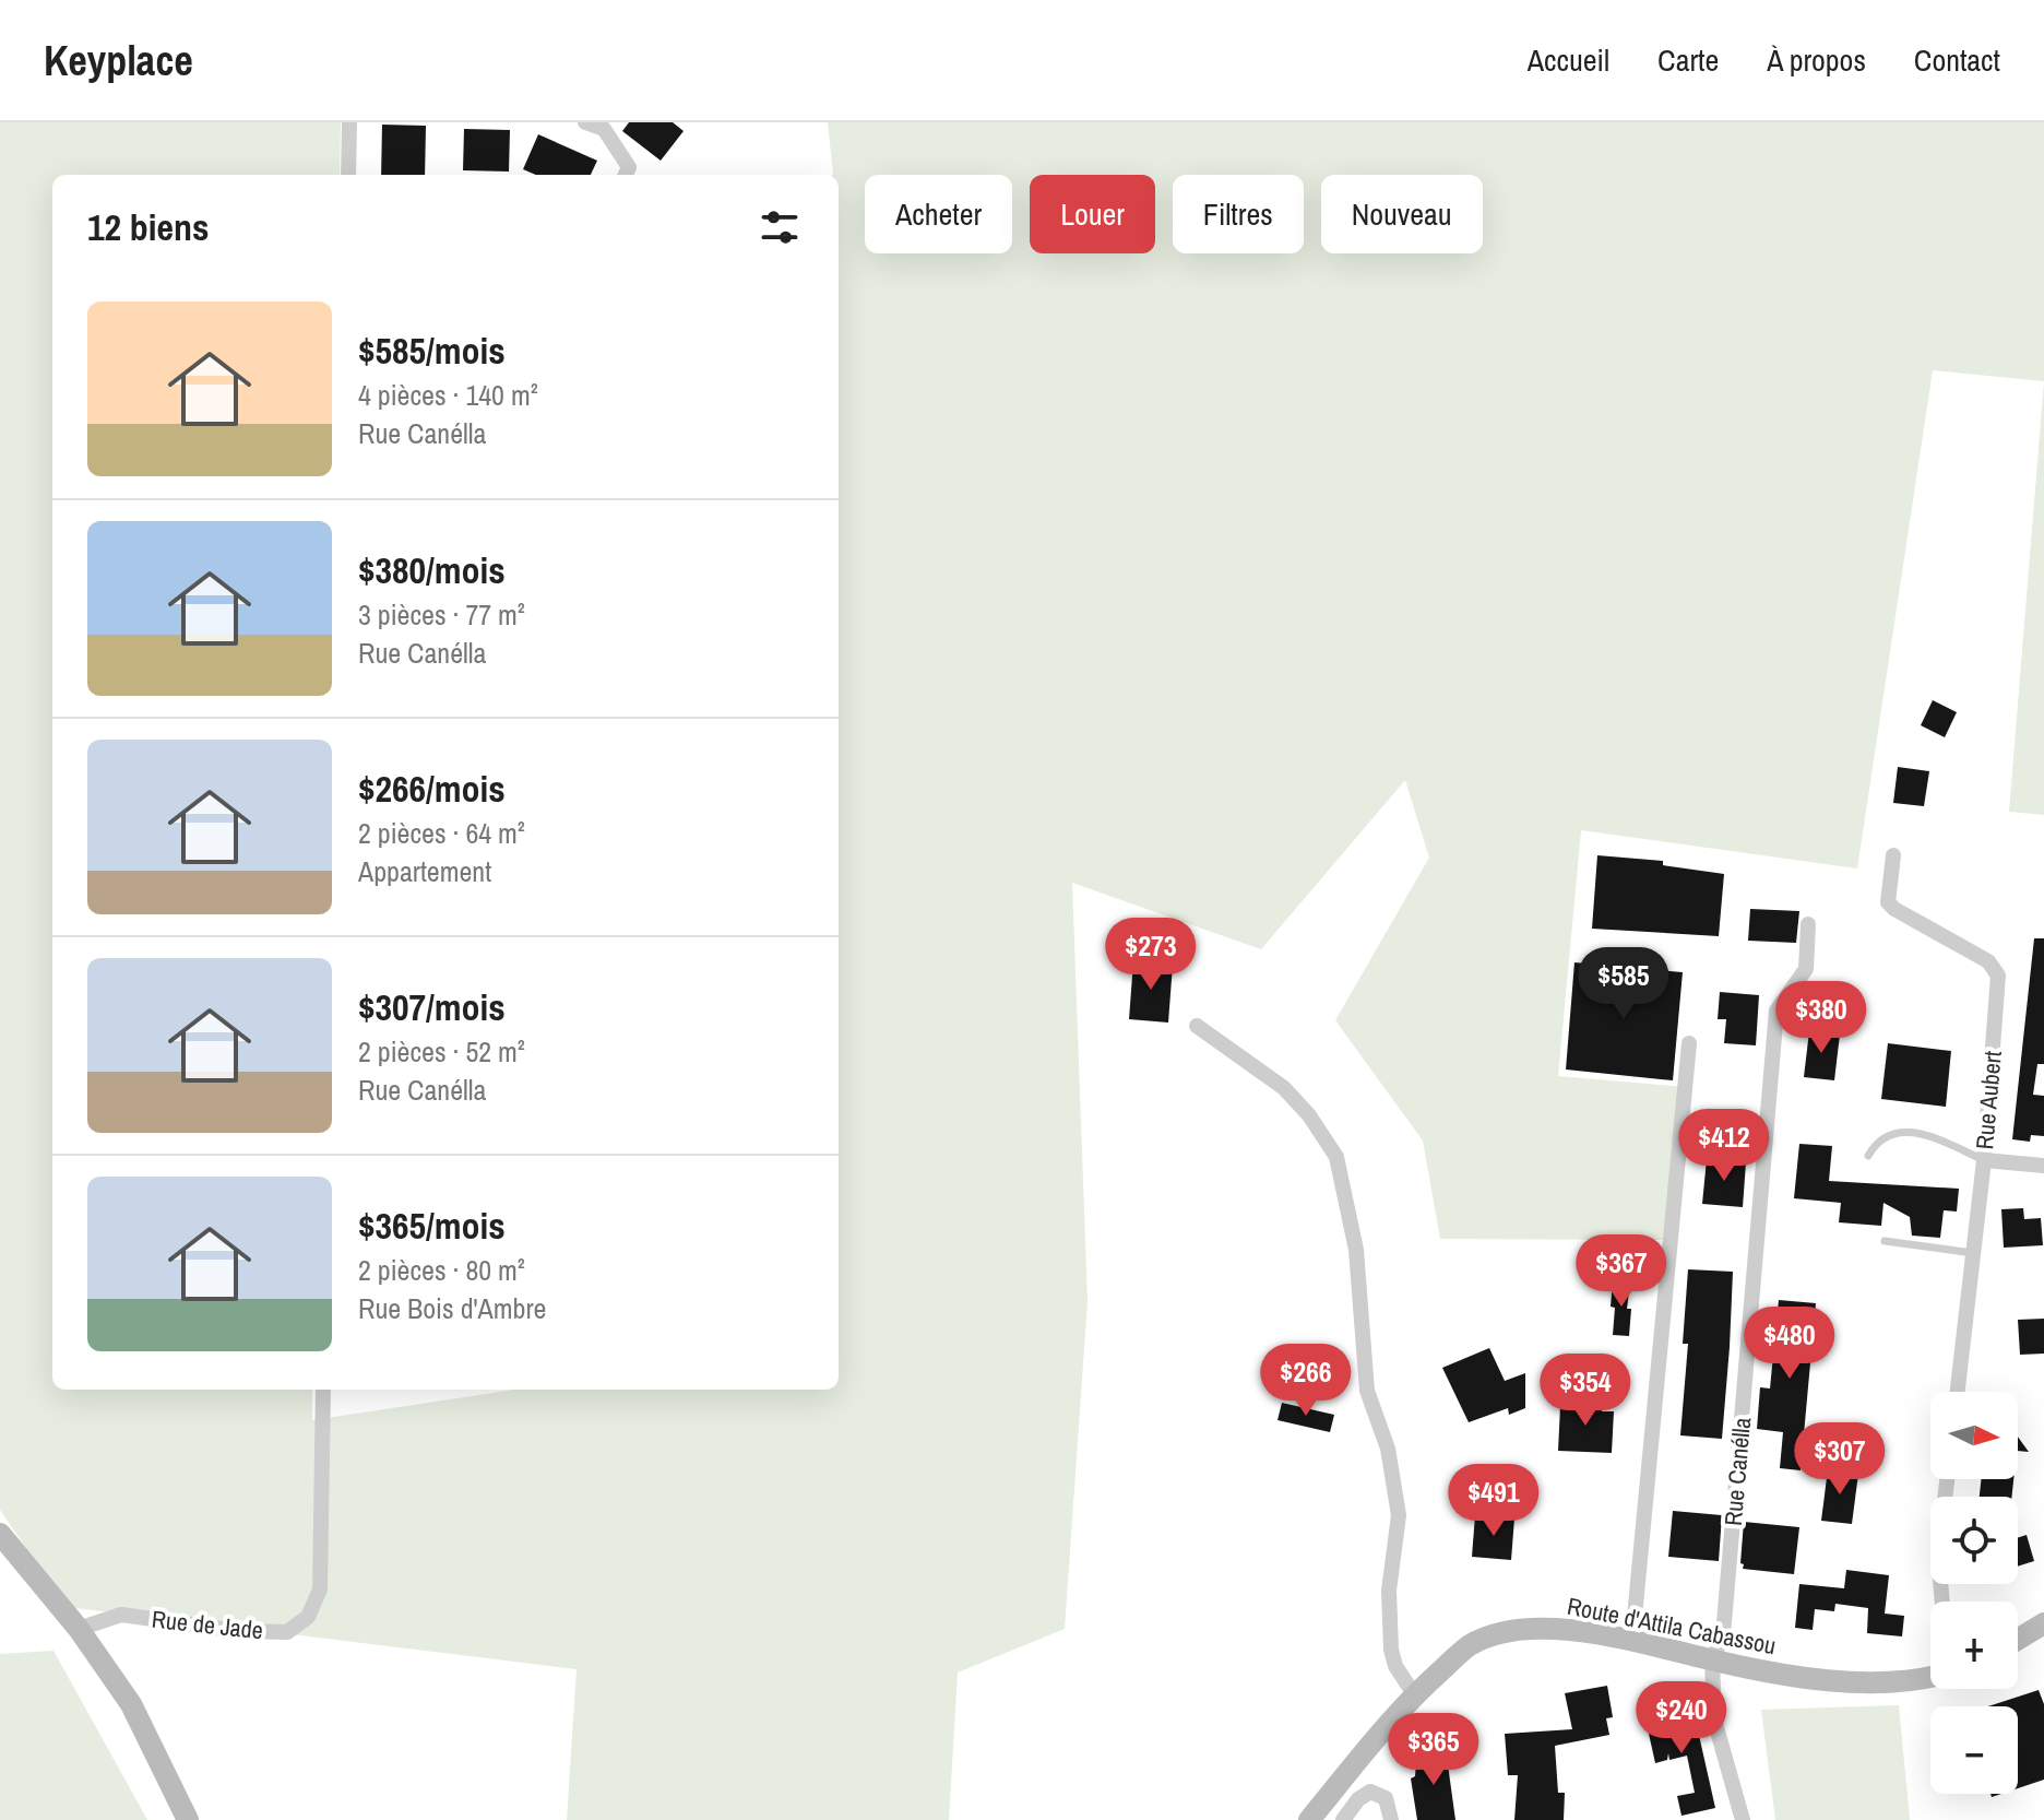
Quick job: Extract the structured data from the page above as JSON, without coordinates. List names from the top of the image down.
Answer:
{
  "streets": {
    "main road": ["Route d'Attila Cabassou"],
    "street": ["Rue Aubert", "Rue Canélla", "Rue de Jade"]
  },
  "crossings": [
    ["Rue Canélla", "Route d'Attila Cabassou"]
  ],
  "north": "right",
  "page": {
    "header": "Keyplace",
    "nav": [
      "Accueil",
      "Carte",
      "À propos",
      "Contact"
    ],
    "chip": [
      "Acheter",
      "Louer",
      "Filtres",
      "Nouveau"
    ],
    "heading": "12 biens",
    "list": [
      {
        "name": "$585/mois",
        "note": "4 pièces · 140 m² · Rue Canélla"
      },
      {
        "name": "$380/mois",
        "note": "3 pièces · 77 m² · Rue Canélla"
      },
      {
        "name": "$266/mois",
        "note": "2 pièces · 64 m² · Appartement"
      },
      {
        "name": "$307/mois",
        "note": "2 pièces · 52 m² · Rue Canélla"
      },
      {
        "name": "$365/mois",
        "note": "2 pièces · 80 m² · Rue Bois d'Ambre"
      }
    ],
    "price": [
      "$273",
      "$585",
      "$380",
      "$412",
      "$367",
      "$480",
      "$266",
      "$354",
      "$307",
      "$491",
      "$240",
      "$365"
    ],
    "map_buttons": ["+", "−"]
  }
}
